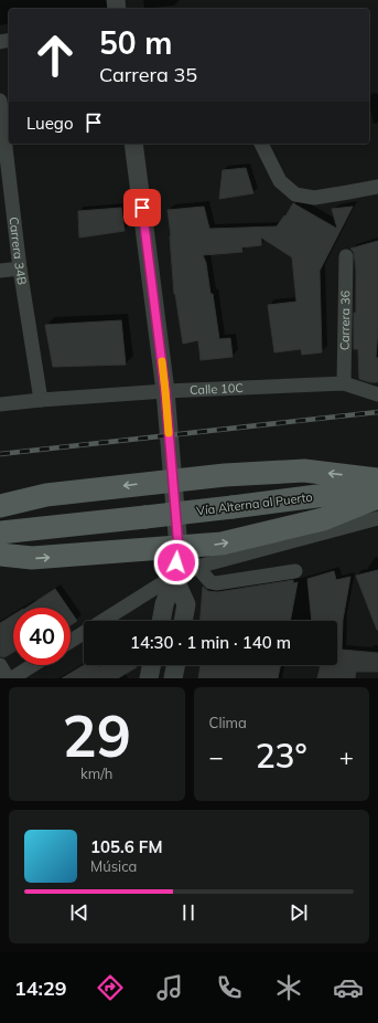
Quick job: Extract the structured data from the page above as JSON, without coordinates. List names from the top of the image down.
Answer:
{
  "streets": {
    "main road": ["Vía Alterna al Puerto"],
    "street": ["Carrera 34B", "Carrera 36", "Calle 10C"]
  },
  "crossings": [
    ["Carrera 34B", "Calle 10C"],
    ["Carrera 36", "Calle 10C"]
  ],
  "page": {
    "turn": ["50 m", "Carrera 35"],
    "then": "Luego",
    "limit": "40",
    "trip": "14:30 · 1 min · 140 m",
    "tile": [
      ["29", "km/h"],
      "Clima"
    ],
    "heat": ["−", "23°", "+"],
    "song": ["105.6 FM", "Música"],
    "tabs": "14:29"
  }
}
